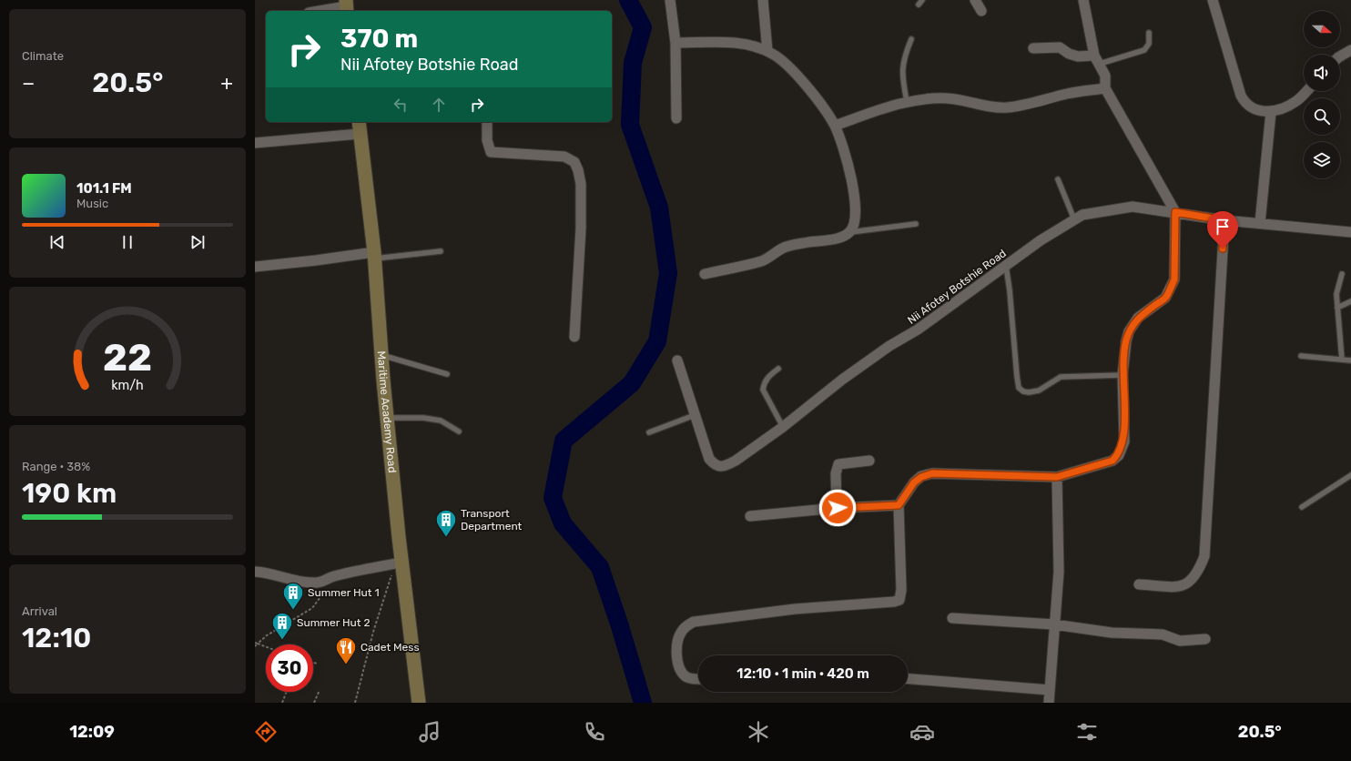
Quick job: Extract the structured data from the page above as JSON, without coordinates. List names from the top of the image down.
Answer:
{
  "streets": {
    "street": ["Nii Afotey Botshie Road", "Maritime Academy Road"]
  },
  "places": {
    "building": ["Transport Department", "Summer Hut 1", "Summer Hut 2"],
    "restaurant": ["Cadet Mess"]
  },
  "north": "right",
  "page": {
    "tile": [
      "Climate",
      ["Range · 38%", "190 km"],
      ["Arrival", "12:10"]
    ],
    "turn": ["370 m", "Nii Afotey Botshie Road"],
    "heat": ["−", "20.5°", "+"],
    "song": ["101.1 FM", "Music"],
    "limit": "30",
    "trip": "12:10 · 1 min · 420 m",
    "tabs": ["12:09", "20.5°"],
    "gauge": ["22", "km/h"]
  }
}
